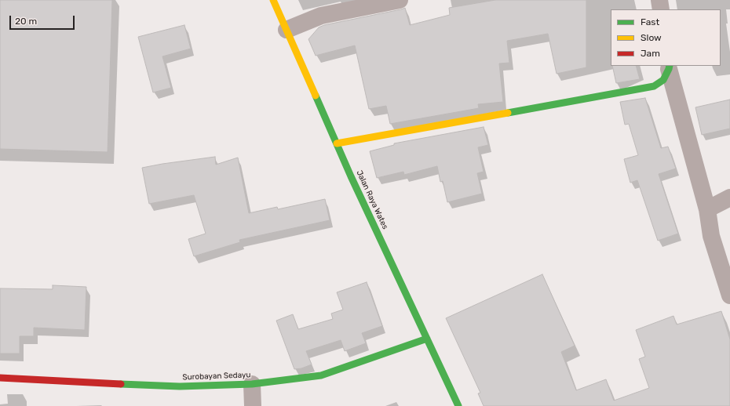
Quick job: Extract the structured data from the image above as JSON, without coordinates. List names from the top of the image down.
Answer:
{
  "streets": {
    "main road": ["Jalan Raya Wates", "Surobayan Sedayu"]
  },
  "crossings": [
    ["Jalan Raya Wates", "Surobayan Sedayu"]
  ],
  "legend": ["Fast", "Slow", "Jam"],
  "scale_bar": "20 m"
}
